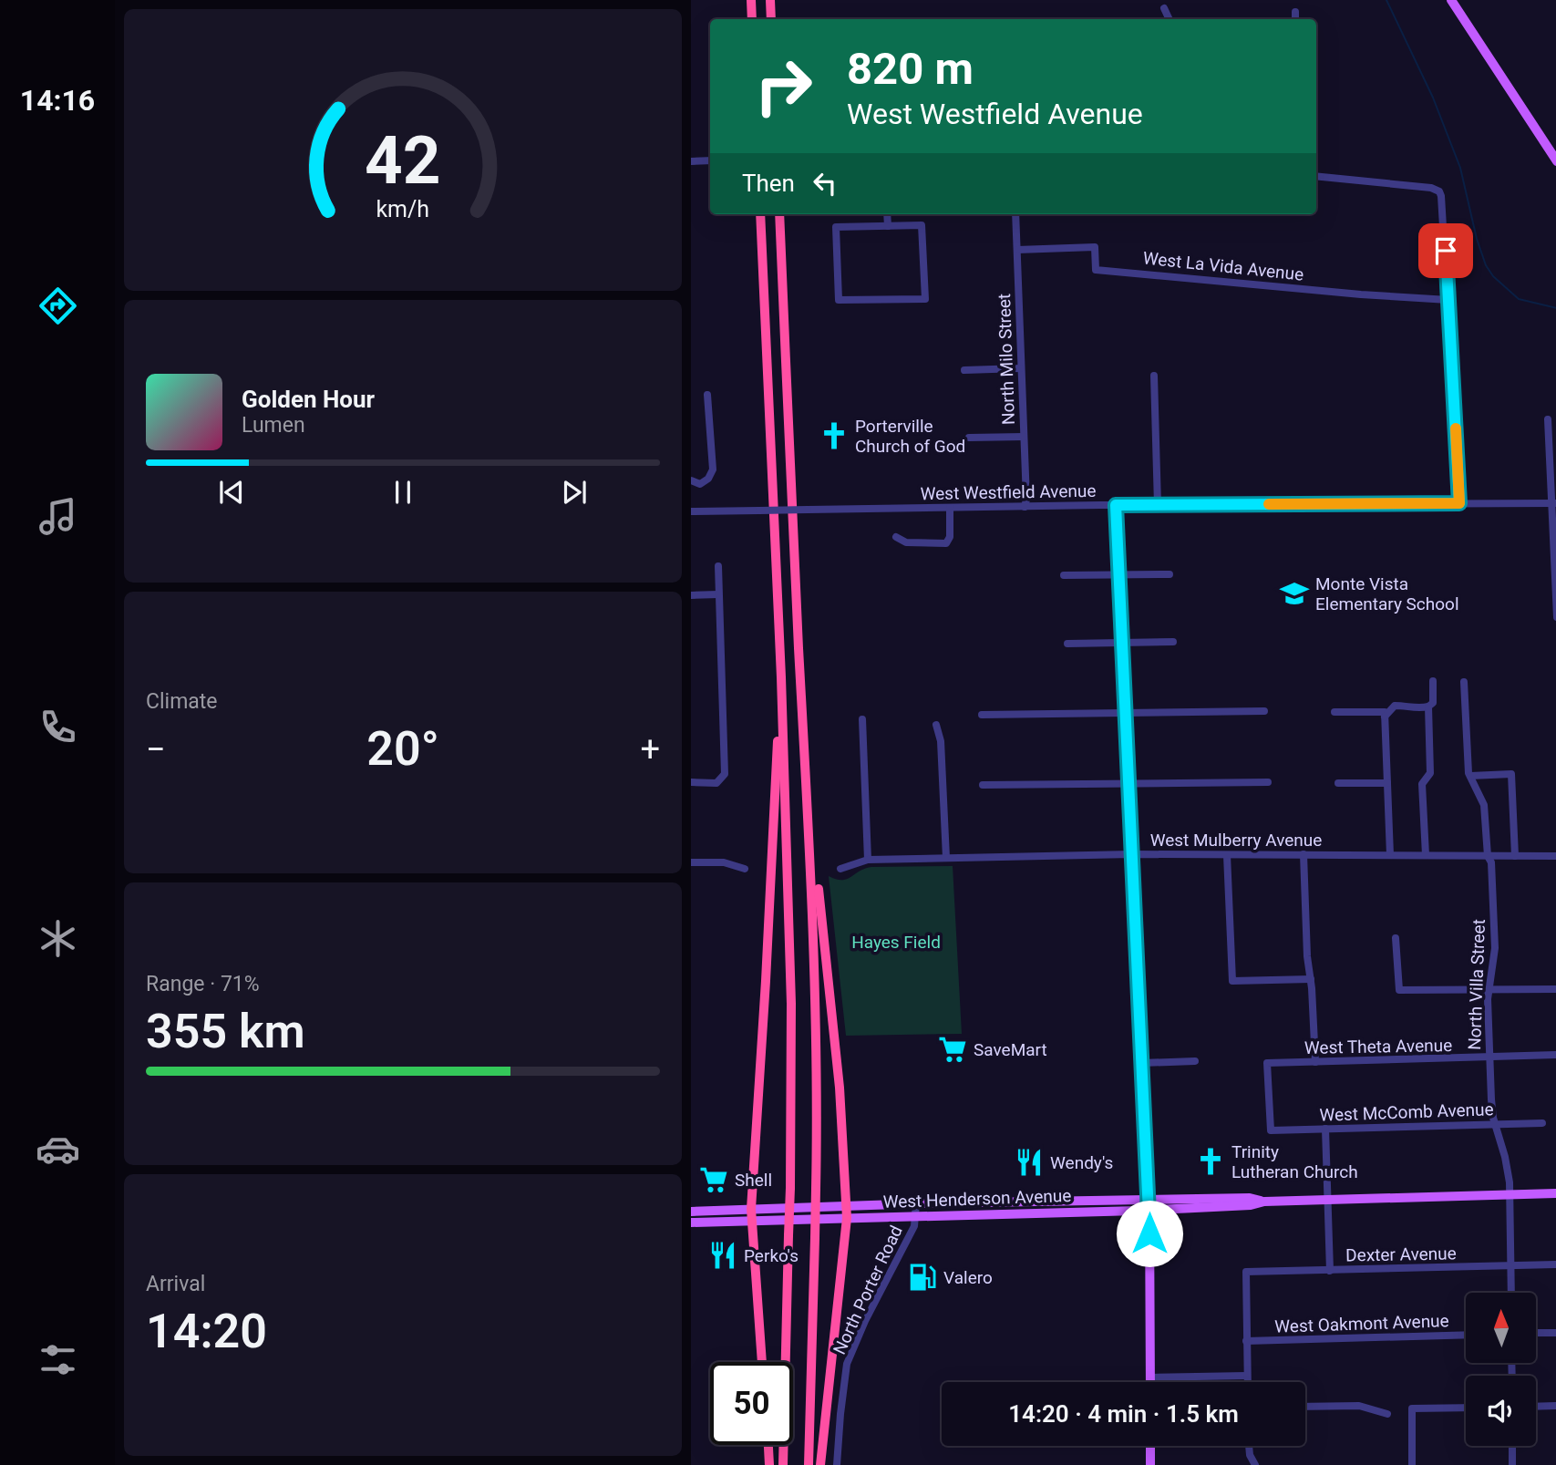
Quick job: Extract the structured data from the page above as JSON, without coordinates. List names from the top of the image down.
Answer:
{
  "streets": {
    "main road": ["West Henderson Avenue"],
    "street": [
      "West La Vida Avenue",
      "North Milo Street",
      "West Westfield Avenue",
      "West Mulberry Avenue",
      "North Villa Street",
      "West Theta Avenue",
      "West McComb Avenue",
      "Dexter Avenue",
      "North Porter Road",
      "West Oakmont Avenue"
    ]
  },
  "crossings": [
    ["West La Vida Avenue", "North Milo Street"],
    ["North Milo Street", "West Westfield Avenue"],
    ["West Mulberry Avenue", "North Villa Street"],
    ["North Villa Street", "West Theta Avenue"],
    ["North Villa Street", "West McComb Avenue"],
    ["North Villa Street", "West Henderson Avenue"],
    ["North Villa Street", "Dexter Avenue"],
    ["West Theta Avenue", "West McComb Avenue"],
    ["West Henderson Avenue", "North Porter Road"],
    ["Dexter Avenue", "West Oakmont Avenue"]
  ],
  "parks": ["Hayes Field"],
  "places": {
    "church": ["Porterville Church of God", "Trinity Lutheran Church"],
    "school or university": ["Monte Vista Elementary School"],
    "supermarket": ["SaveMart", "Shell"],
    "restaurant": ["Wendy's", "Perko's"],
    "fuel station": ["Valero"]
  },
  "north": "top",
  "page": {
    "tabs": "14:16",
    "turn": ["820 m", "West Westfield Avenue"],
    "then": "Then",
    "song": ["Golden Hour", "Lumen"],
    "tile": [
      "Climate",
      ["Range · 71%", "355 km"],
      ["Arrival", "14:20"]
    ],
    "heat": ["−", "20°", "+"],
    "limit": "50",
    "trip": "14:20 · 4 min · 1.5 km",
    "gauge": ["42", "km/h"]
  }
}
